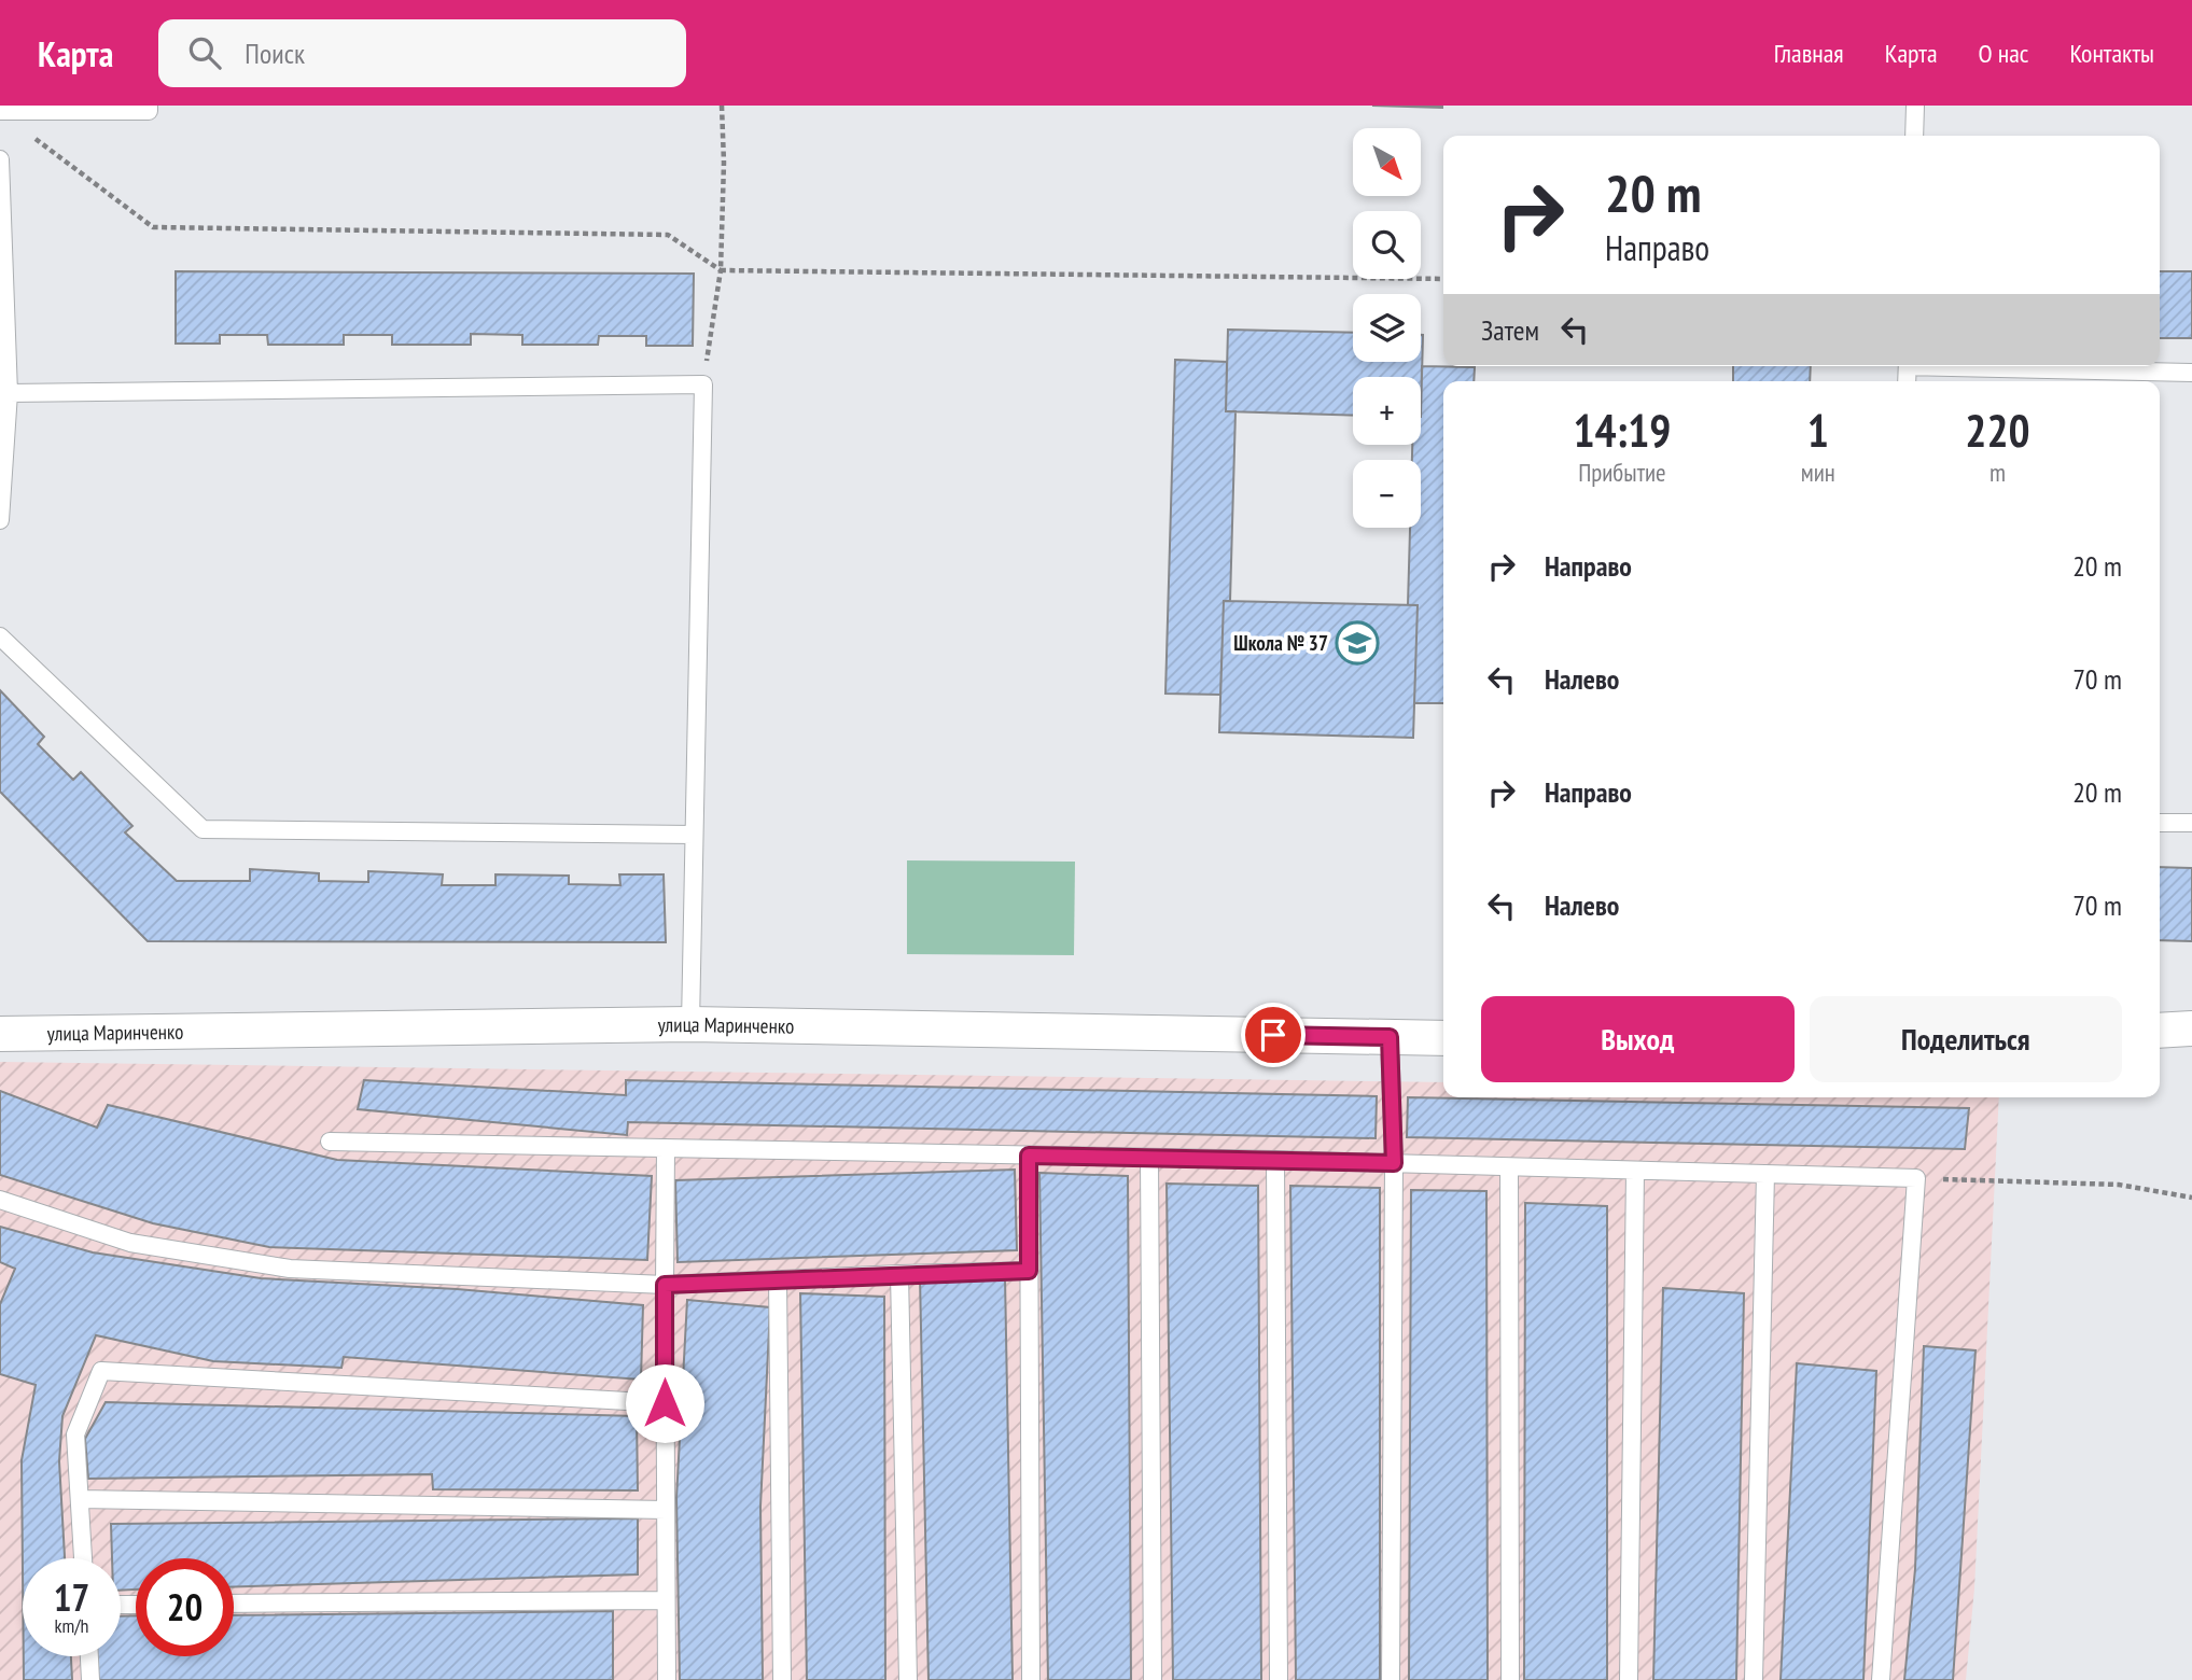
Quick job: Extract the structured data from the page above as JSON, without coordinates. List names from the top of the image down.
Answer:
{
  "streets": {
    "street": ["улица Маринченко"]
  },
  "places": {
    "school or university": ["Школа № 37"]
  },
  "north": "bottom right",
  "page": {
    "header": "Карта",
    "search": "Поиск",
    "nav": [
      "Главная",
      "Карта",
      "О нас",
      "Контакты"
    ],
    "map_buttons": ["+", "−"],
    "turn": ["20 m", "Направо"],
    "then": "Затем",
    "eta": [
      "14:19",
      "Прибытие",
      "1",
      "мин",
      "220",
      "m"
    ],
    "list": [
      {
        "name": "Направо",
        "value": "20 m"
      },
      {
        "name": "Налево",
        "value": "70 m"
      },
      {
        "name": "Направо",
        "value": "20 m"
      },
      {
        "name": "Налево",
        "value": "70 m"
      }
    ],
    "buttons": ["Выход", "Поделиться"],
    "speed": "17 km/h",
    "limit": "20"
  }
}
